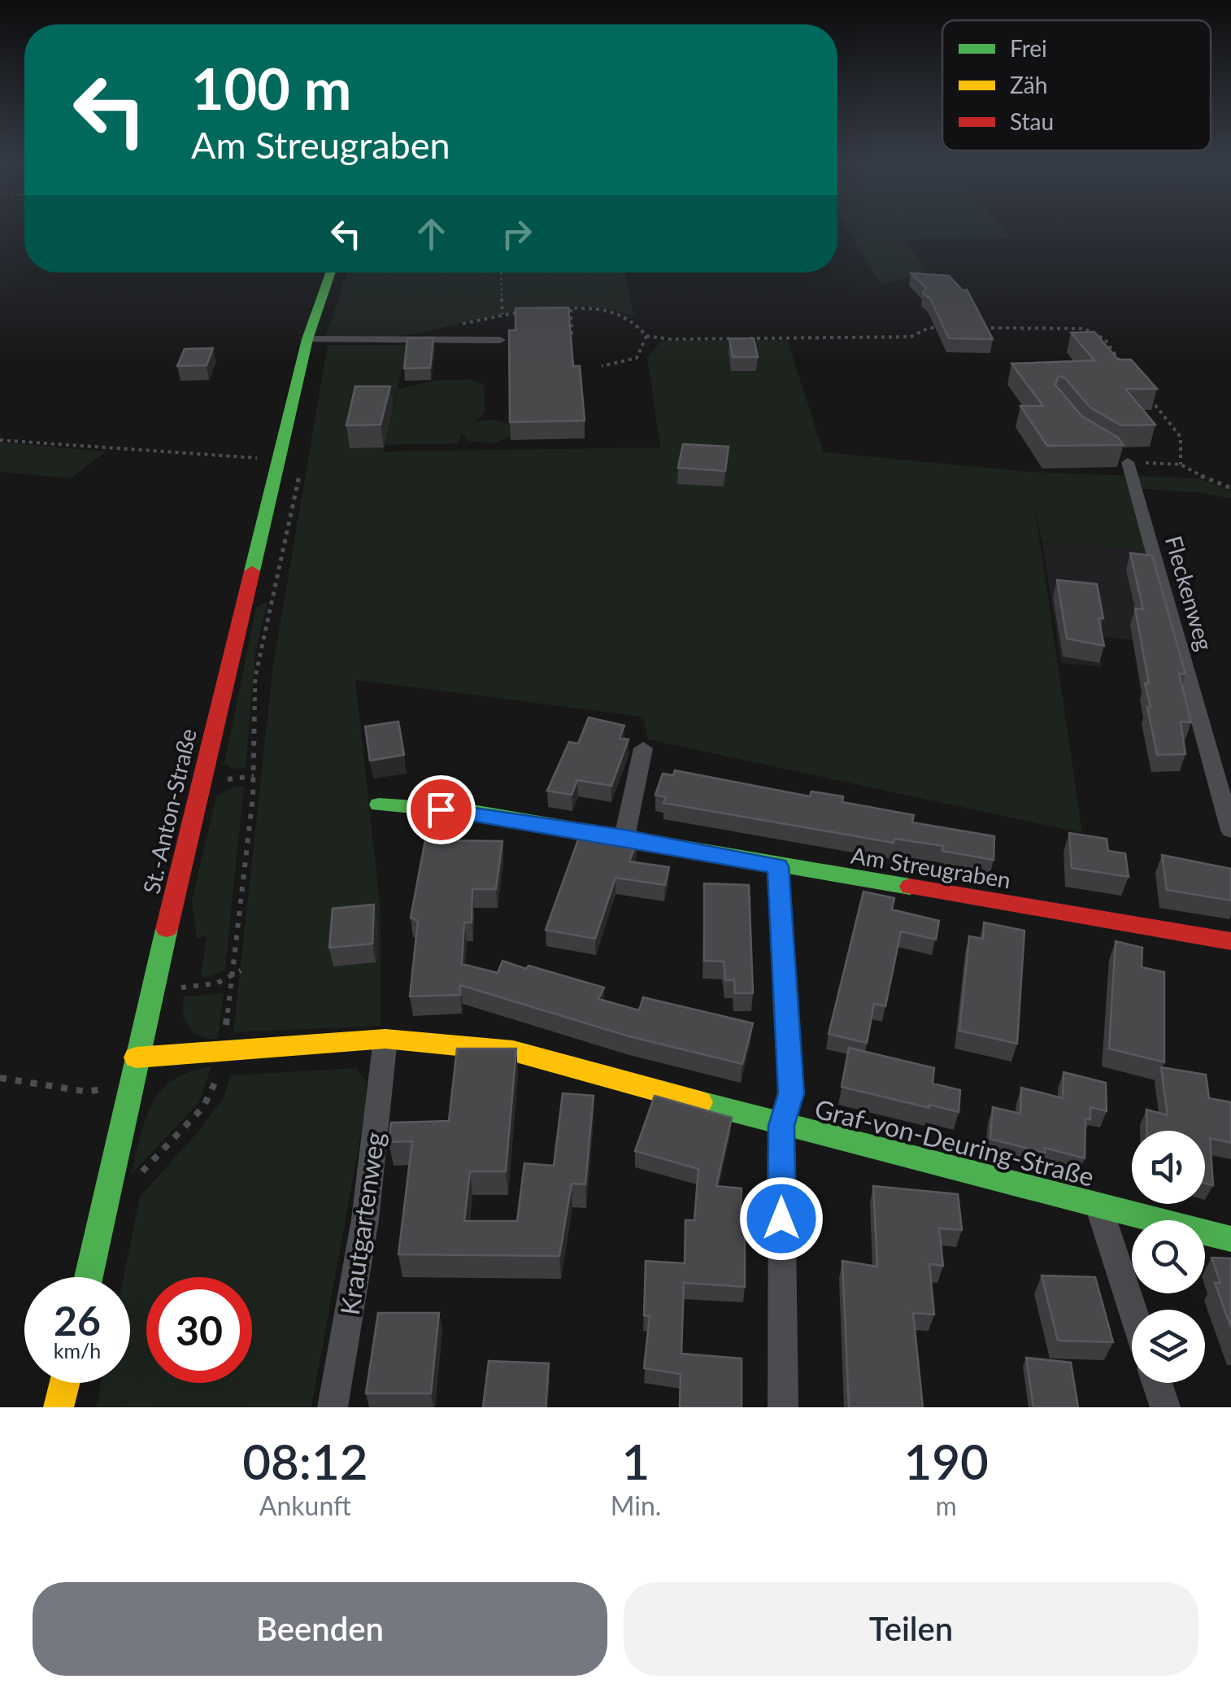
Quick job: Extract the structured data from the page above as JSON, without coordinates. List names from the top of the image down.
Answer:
{
  "streets": {
    "street": [
      "Fleckenweg",
      "St.-Anton-Straße",
      "Am Streugraben",
      "Graf-von-Deuring-Straße",
      "Krautgartenweg"
    ]
  },
  "crossings": [
    ["St.-Anton-Straße", "Graf-von-Deuring-Straße"],
    ["Graf-von-Deuring-Straße", "Krautgartenweg"]
  ],
  "legend": ["Frei", "Zäh", "Stau"],
  "page": {
    "turn": ["100 m", "Am Streugraben"],
    "speed": "26 km/h",
    "limit": "30",
    "eta": [
      "08:12",
      "Ankunft",
      "1",
      "Min.",
      "190",
      "m"
    ],
    "buttons": ["Beenden", "Teilen"]
  }
}
